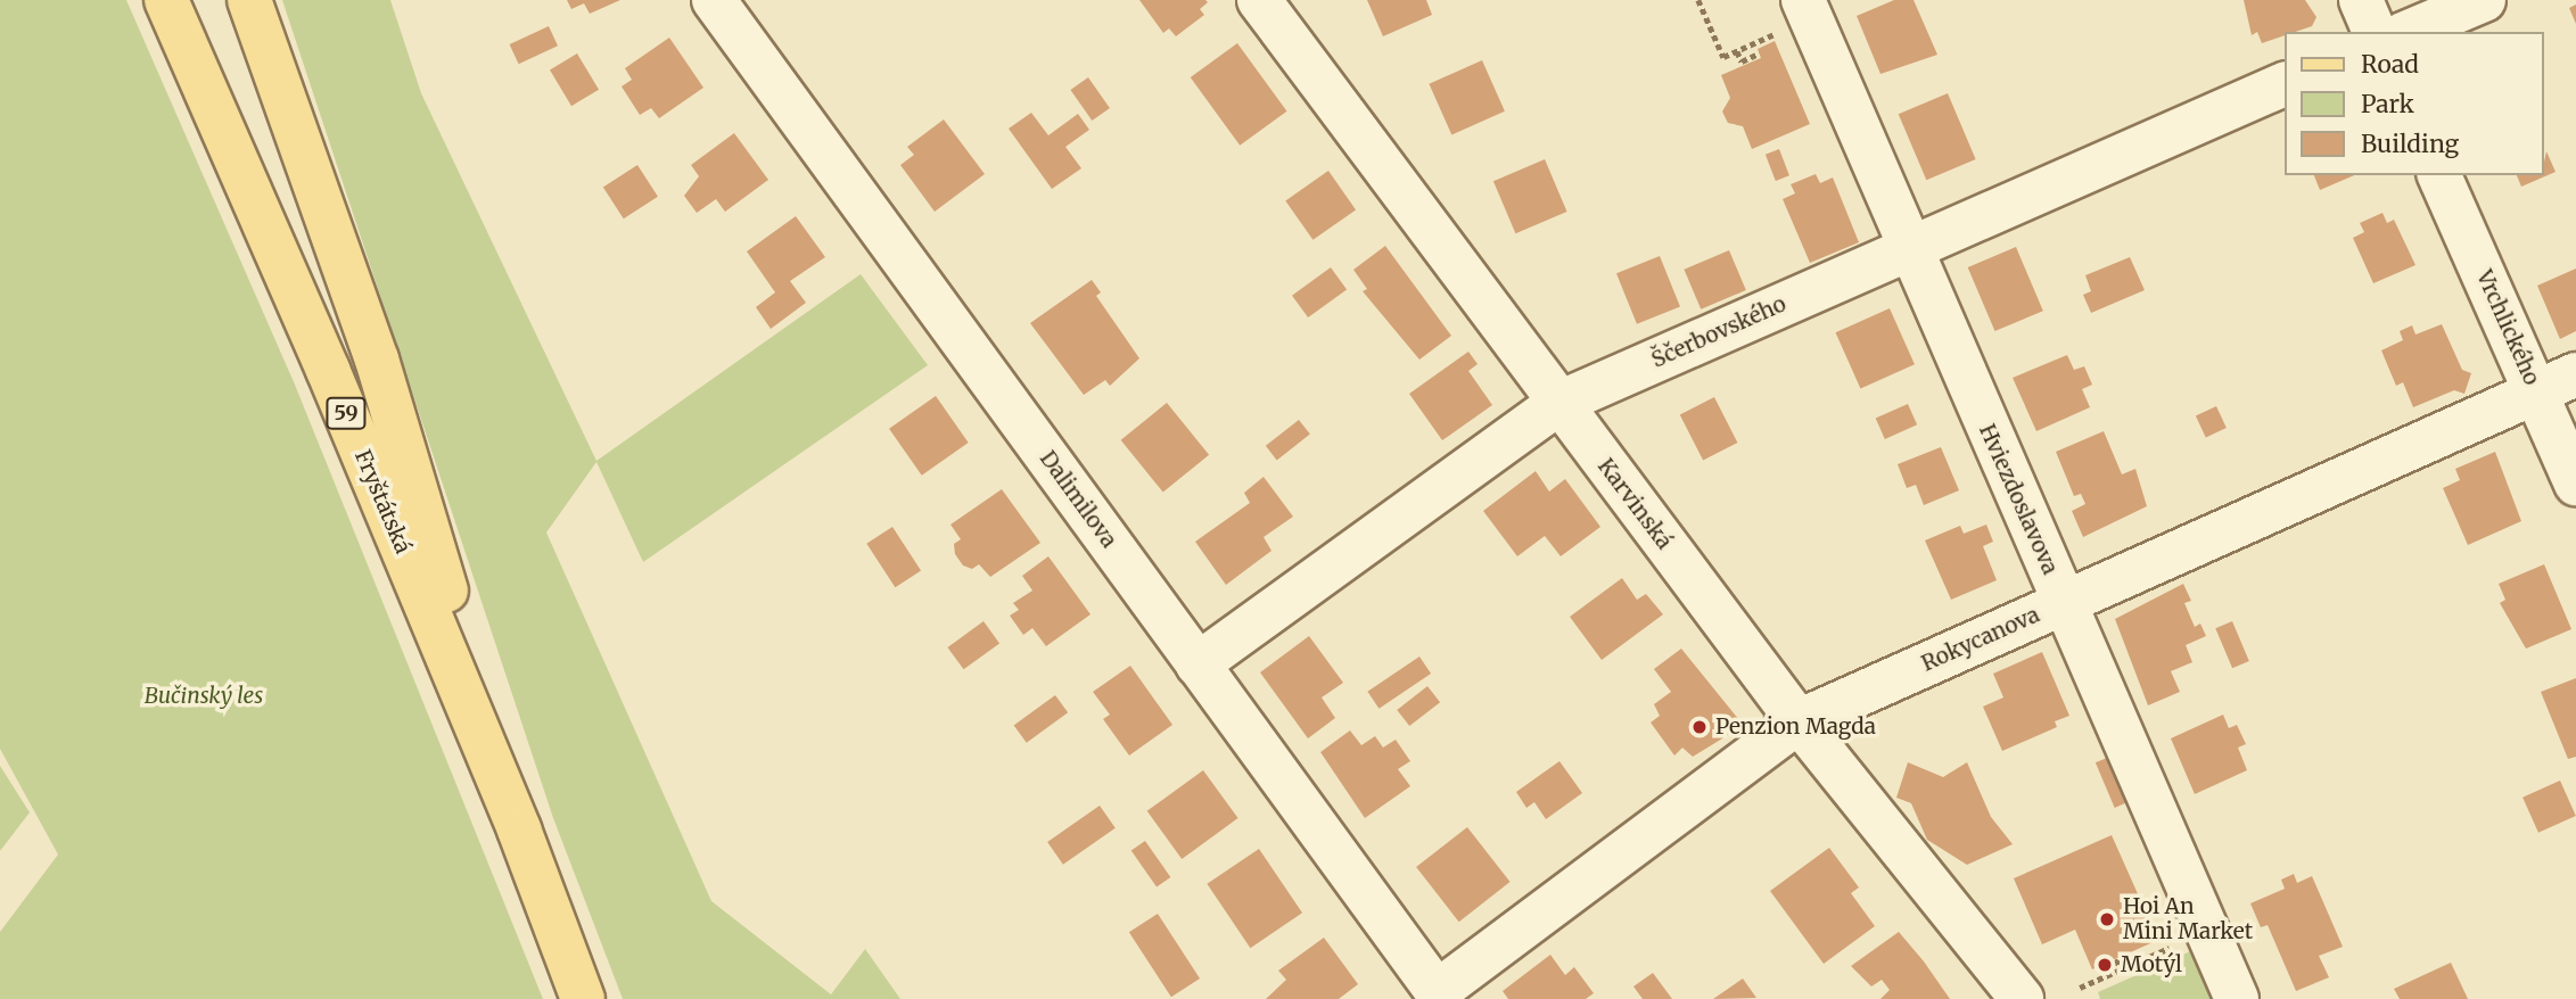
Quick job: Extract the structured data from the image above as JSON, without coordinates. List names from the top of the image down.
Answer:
{
  "streets": {
    "main road": ["59", "Fryštátská"],
    "street": [
      "Vrchlického",
      "Ščerbovského",
      "Dalimilova",
      "Hviezdoslavova",
      "Karvinská",
      "Rokycanova"
    ]
  },
  "crossings": [
    ["Vrchlického", "Rokycanova"],
    ["Ščerbovského", "Dalimilova"],
    ["Ščerbovského", "Hviezdoslavova"],
    ["Ščerbovského", "Karvinská"],
    ["Dalimilova", "Rokycanova"],
    ["Hviezdoslavova", "Rokycanova"],
    ["Karvinská", "Rokycanova"]
  ],
  "parks": ["Bučinský les"],
  "places": ["Penzion Magda", "Hoi An Mini Market", "Motýl"],
  "legend": ["Road", "Park", "Building"]
}
